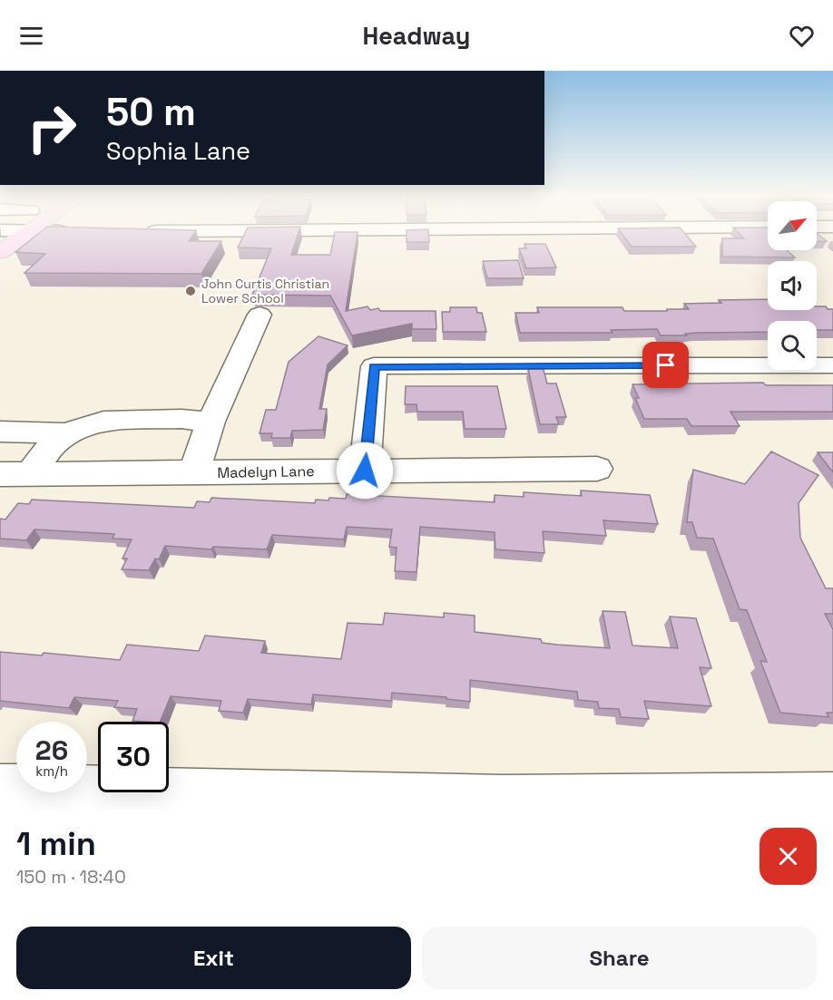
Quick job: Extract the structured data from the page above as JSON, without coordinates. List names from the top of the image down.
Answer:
{
  "streets": {
    "street": ["Madelyn Lane"]
  },
  "places": ["John Curtis Christian Lower School"],
  "north": "top right",
  "page": {
    "header": "Headway",
    "turn": ["50 m", "Sophia Lane"],
    "speed": "26 km/h",
    "limit": "30",
    "heading": ["1 min", "150 m · 18:40"],
    "buttons": ["Exit", "Share"]
  }
}
